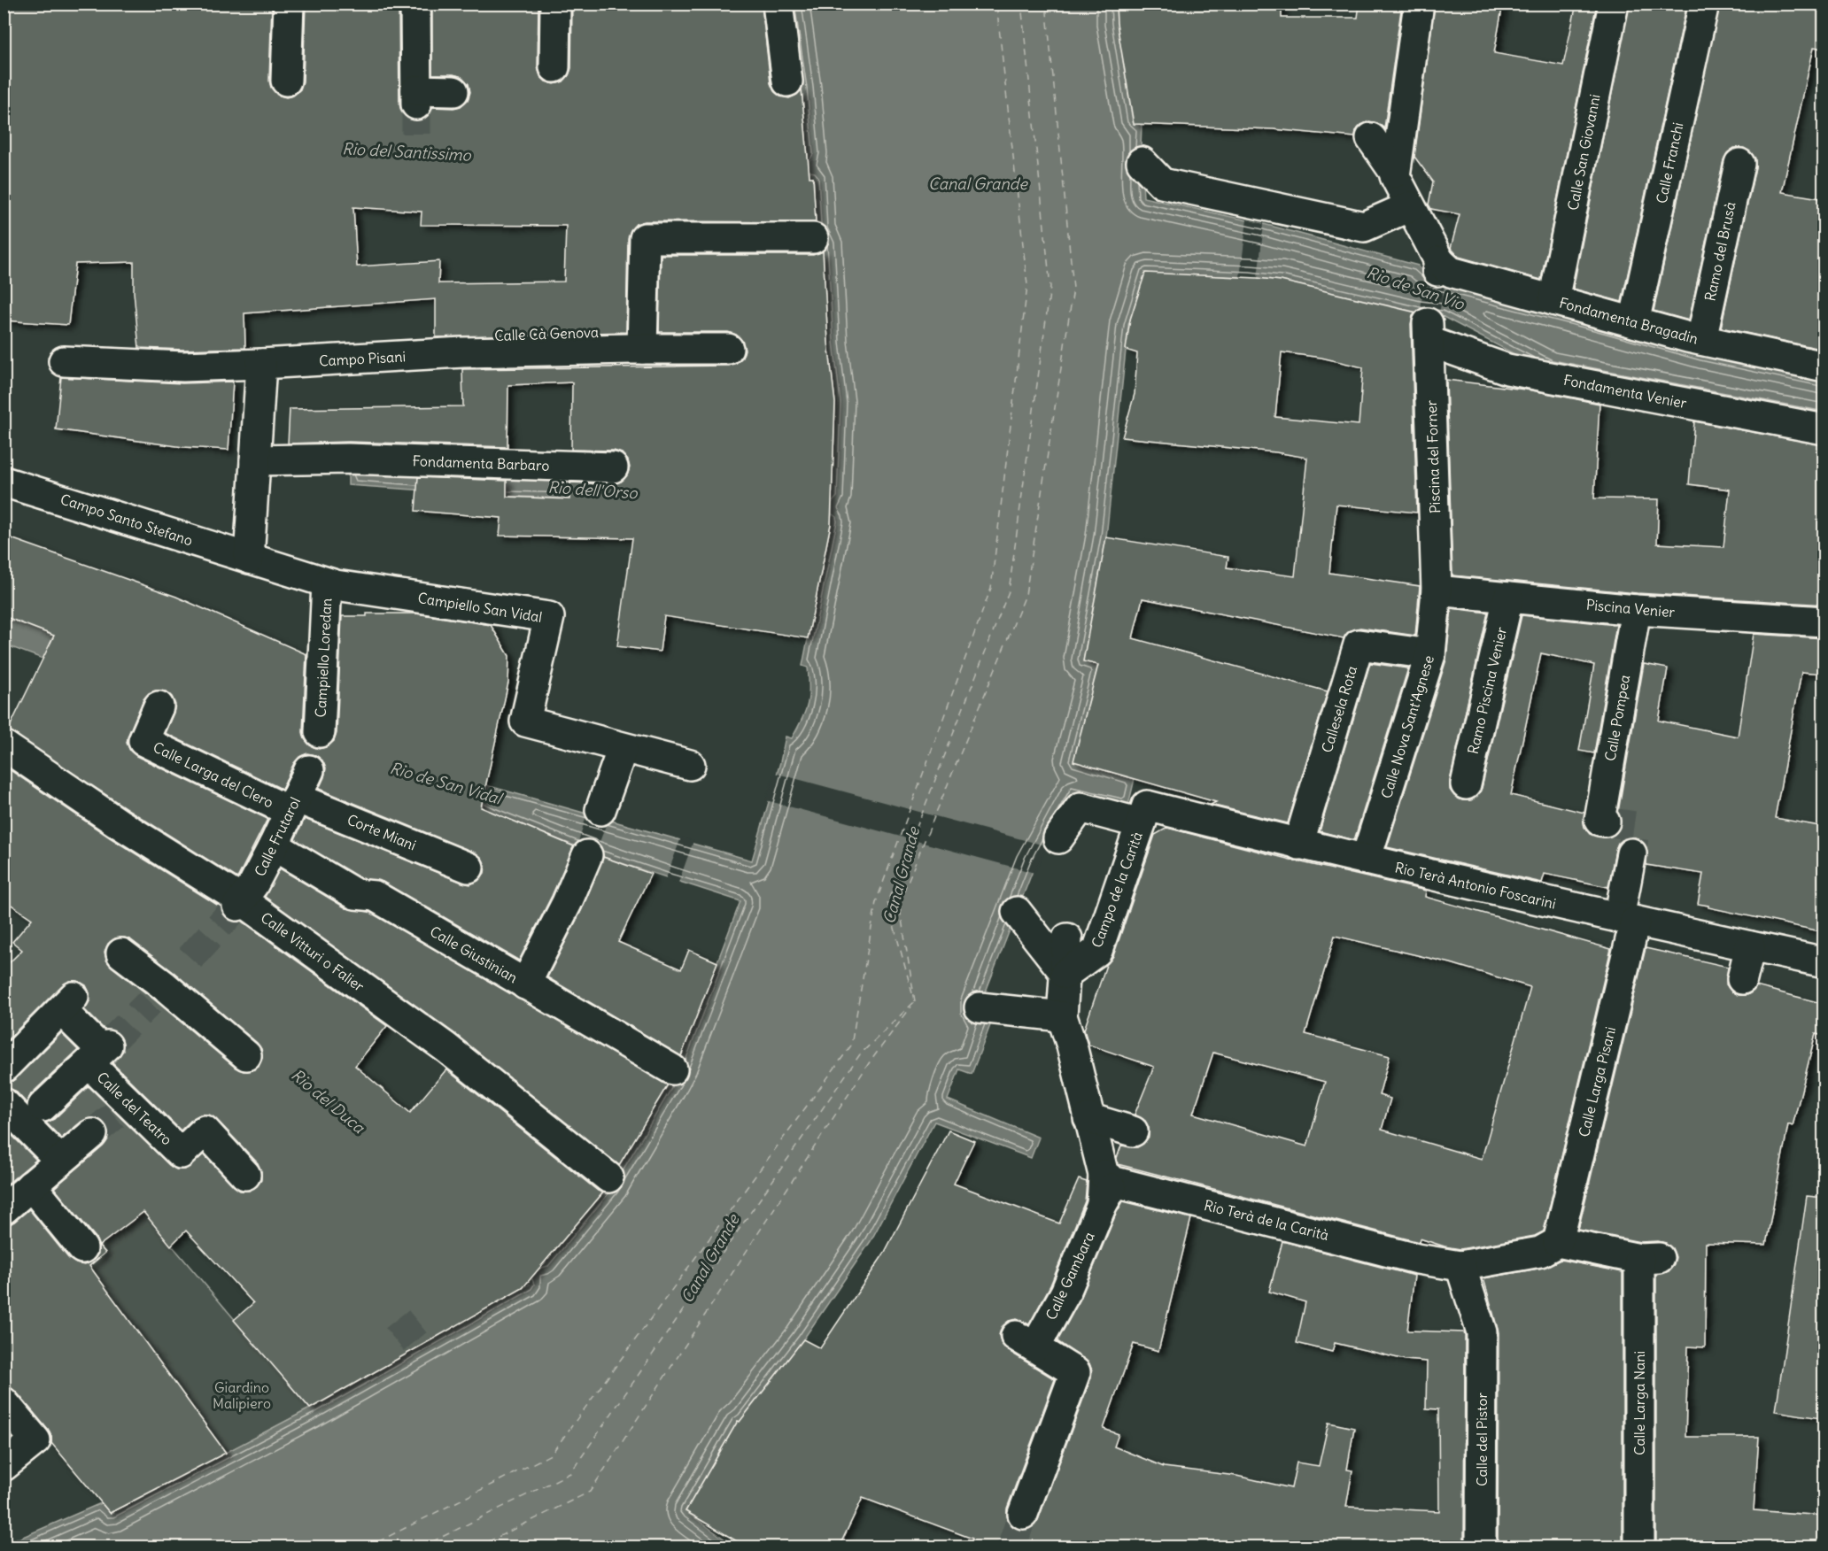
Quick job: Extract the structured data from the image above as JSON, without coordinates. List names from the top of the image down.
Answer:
{
  "streets": {
    "street": [
      "Calle San Giovanni",
      "Calle Franchi",
      "Ramo del Brusà",
      "Fondamenta Bragadin",
      "Campo Pisani",
      "Fondamenta Venier",
      "Piscina del Forner",
      "Fondamenta Barbaro",
      "Campo Santo Stefano",
      "Campiello San Vidal",
      "Piscina Venier",
      "Campiello Loredan",
      "Ramo Piscina Venier",
      "Callesela Rota",
      "Calle Pompea",
      "Calle Nova Sant'Agnese",
      "Calle Larga del Clero",
      "Corte Miani",
      "Calle Frutarol",
      "Rio Terà Antonio Foscarini",
      "Campo de la Carità",
      "Calle Vitturi o Falier",
      "Calle Giustinian",
      "Calle Larga Pisani",
      "Calle del Teatro",
      "Rio Terà de la Carità",
      "Calle Gambara",
      "Calle Larga Nani",
      "Calle del Pistor"
    ]
  },
  "crossings": [
    ["Calle San Giovanni", "Fondamenta Bragadin"],
    ["Calle Franchi", "Fondamenta Bragadin"],
    ["Ramo del Brusà", "Fondamenta Bragadin"],
    ["Fondamenta Venier", "Piscina del Forner"],
    ["Piscina del Forner", "Piscina Venier"],
    ["Piscina del Forner", "Calle Nova Sant'Agnese"],
    ["Campo Santo Stefano", "Campiello San Vidal"],
    ["Campo Santo Stefano", "Campiello Loredan"],
    ["Campiello San Vidal", "Campiello Loredan"],
    ["Piscina Venier", "Ramo Piscina Venier"],
    ["Piscina Venier", "Calle Pompea"],
    ["Piscina Venier", "Calle Nova Sant'Agnese"],
    ["Callesela Rota", "Calle Nova Sant'Agnese"],
    ["Callesela Rota", "Rio Terà Antonio Foscarini"],
    ["Calle Nova Sant'Agnese", "Rio Terà Antonio Foscarini"],
    ["Calle Larga del Clero", "Corte Miani"],
    ["Calle Larga del Clero", "Calle Frutarol"],
    ["Corte Miani", "Calle Frutarol"],
    ["Calle Frutarol", "Calle Vitturi o Falier"],
    ["Calle Frutarol", "Calle Giustinian"],
    ["Rio Terà Antonio Foscarini", "Campo de la Carità"],
    ["Rio Terà Antonio Foscarini", "Calle Larga Pisani"],
    ["Campo de la Carità", "Rio Terà de la Carità"],
    ["Campo de la Carità", "Calle Gambara"],
    ["Calle Larga Pisani", "Calle Larga Nani"],
    ["Rio Terà de la Carità", "Calle Gambara"],
    ["Rio Terà de la Carità", "Calle del Pistor"]
  ],
  "water": [
    "Rio del Santissimo",
    "Canal Grande",
    "Rio de San Vio",
    "Rio dell'Orso",
    "Rio de San Vidal",
    "Rio del Duca"
  ],
  "parks": ["Giardino Malipiero"]
}
